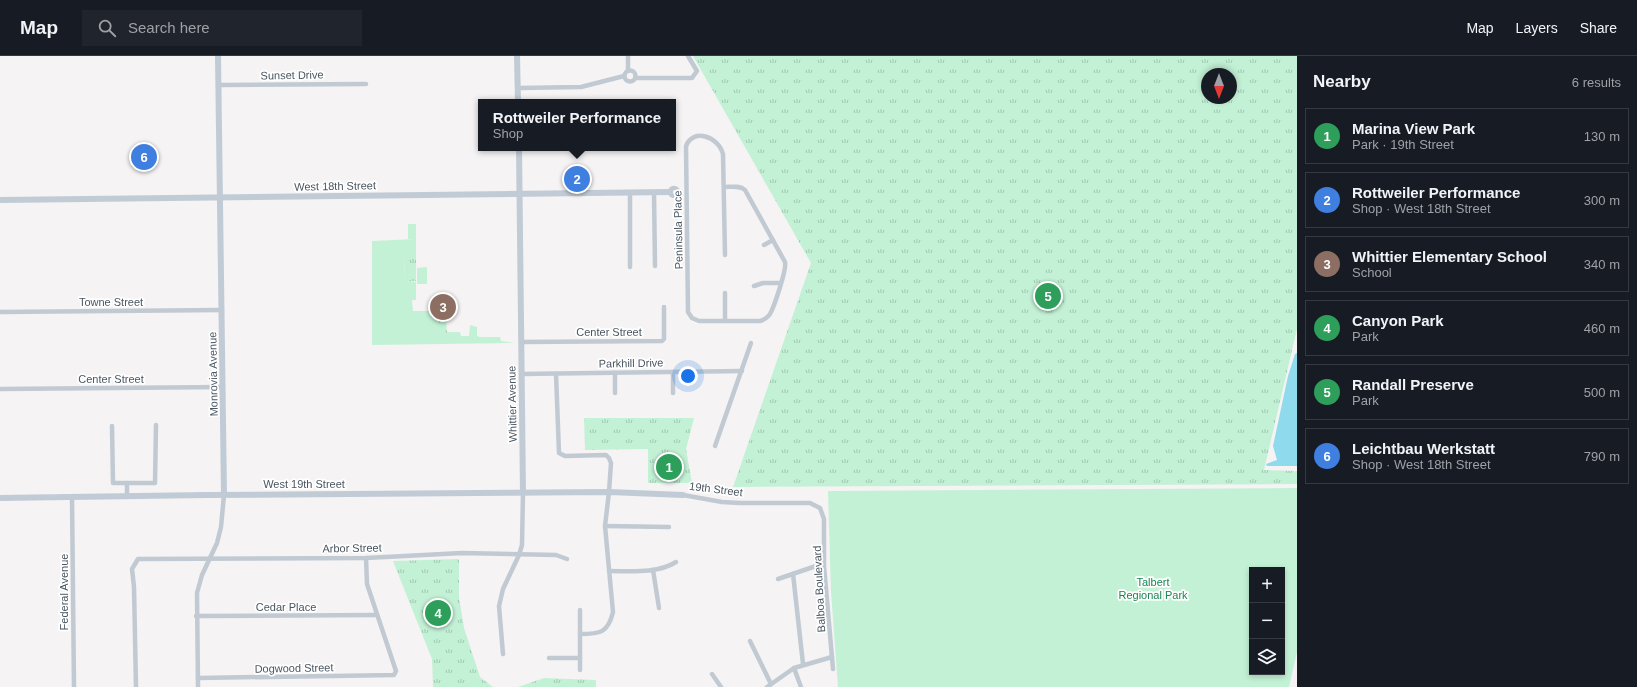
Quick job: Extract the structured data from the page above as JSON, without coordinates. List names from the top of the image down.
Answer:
{
  "streets": {
    "street": [
      "Sunset Drive",
      "West 18th Street",
      "Peninsula Place",
      "Towne Street",
      "Center Street",
      "Parkhill Drive",
      "Monrovia Avenue",
      "Whittier Avenue",
      "West 19th Street",
      "19th Street",
      "Arbor Street",
      "Balboa Boulevard",
      "Federal Avenue",
      "Cedar Place",
      "Dogwood Street"
    ]
  },
  "crossings": [
    ["Sunset Drive", "Monrovia Avenue"],
    ["West 18th Street", "Peninsula Place"],
    ["West 18th Street", "Monrovia Avenue"],
    ["West 18th Street", "Whittier Avenue"],
    ["Towne Street", "Monrovia Avenue"],
    ["Center Street", "Monrovia Avenue"],
    ["Center Street", "Whittier Avenue"],
    ["Parkhill Drive", "Whittier Avenue"],
    ["Monrovia Avenue", "West 19th Street"],
    ["Monrovia Avenue", "Arbor Street"],
    ["Monrovia Avenue", "Cedar Place"],
    ["Monrovia Avenue", "Dogwood Street"],
    ["Whittier Avenue", "West 19th Street"],
    ["Whittier Avenue", "Arbor Street"],
    ["West 19th Street", "19th Street"],
    ["West 19th Street", "Federal Avenue"],
    ["19th Street", "Balboa Boulevard"],
    ["Cedar Place", "Dogwood Street"]
  ],
  "parks": ["Talbert Regional Park"],
  "north": "bottom",
  "page": {
    "header": "Map",
    "search": "Search here",
    "nav": ["Map", "Layers", "Share"],
    "heading": ["Nearby", "6 results"],
    "popup": ["Rottweiler Performance", "Shop"],
    "list": [
      {
        "mark": "1",
        "name": "Marina View Park",
        "note": "Park · 19th Street",
        "value": "130 m"
      },
      {
        "mark": "2",
        "name": "Rottweiler Performance",
        "note": "Shop · West 18th Street",
        "value": "300 m"
      },
      {
        "mark": "3",
        "name": "Whittier Elementary School",
        "note": "School",
        "value": "340 m"
      },
      {
        "mark": "4",
        "name": "Canyon Park",
        "note": "Park",
        "value": "460 m"
      },
      {
        "mark": "5",
        "name": "Randall Preserve",
        "note": "Park",
        "value": "500 m"
      },
      {
        "mark": "6",
        "name": "Leichtbau Werkstatt",
        "note": "Shop · West 18th Street",
        "value": "790 m"
      }
    ],
    "pins": [
      "6",
      "2",
      "5",
      "3",
      "1",
      "4"
    ],
    "map_buttons": ["+", "−"]
  }
}
